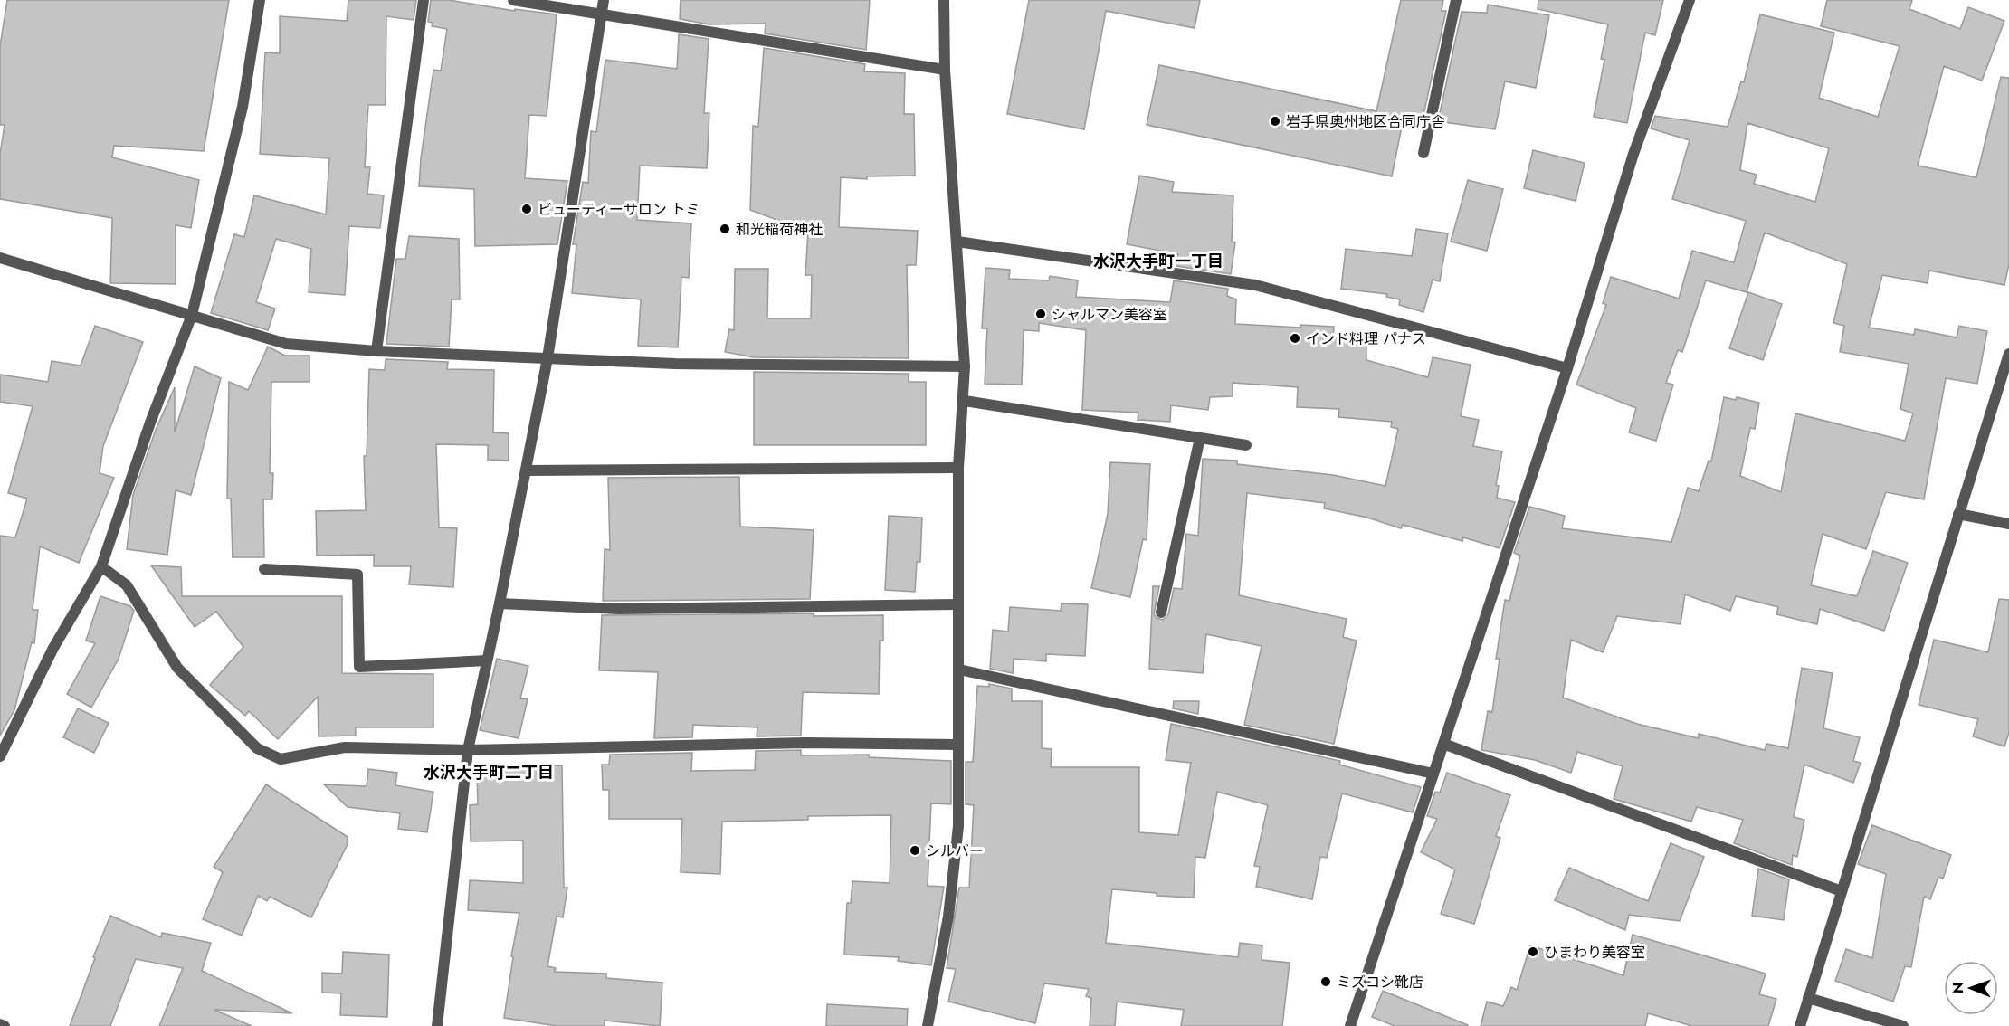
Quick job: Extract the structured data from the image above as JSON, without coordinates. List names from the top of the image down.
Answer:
{
  "districts": ["水沢大手町一丁目", "水沢大手町二丁目"],
  "places": [
    "岩手県奥州地区合同庁舎",
    "ビューティーサロン トミ",
    "和光稲荷神社",
    "シャルマン美容室",
    "インド料理 パナス",
    "シルバー",
    "ひまわり美容室",
    "ミズコシ靴店"
  ],
  "north": "left"
}
